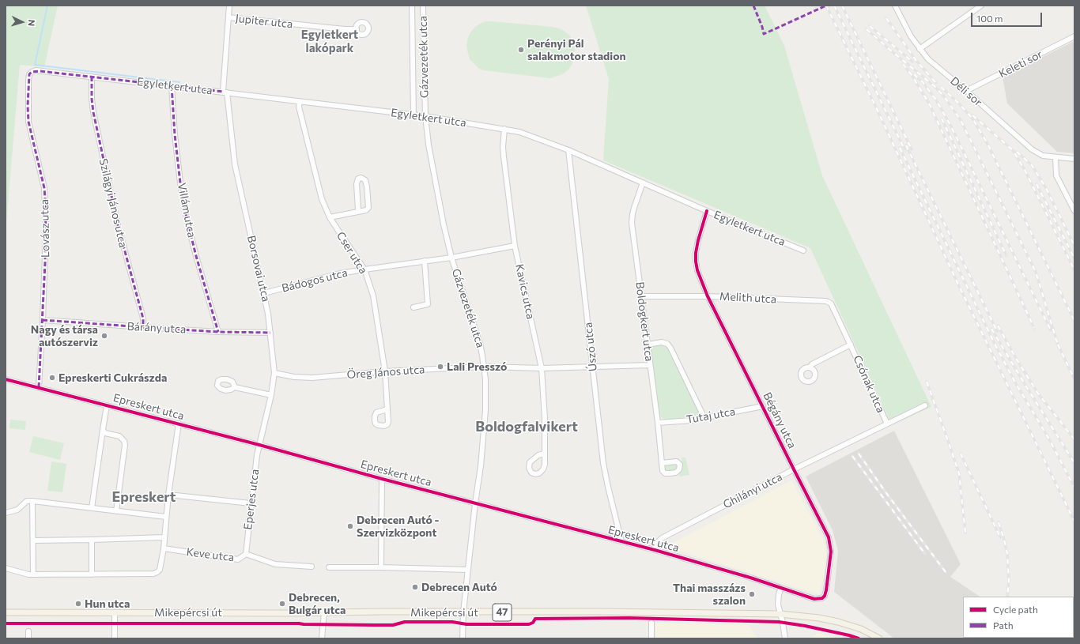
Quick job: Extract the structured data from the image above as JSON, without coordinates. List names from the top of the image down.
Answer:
{
  "streets": {
    "main road": ["Mikepércsi út", "47"],
    "street": [
      "Jupiter utca",
      "Gázvezeték utca",
      "Keleti sor",
      "Egyletkert utca",
      "Déli sor",
      "Szilágyi János utca",
      "Villám utca",
      "Lovász utca",
      "Cser utca",
      "Borsovai utca",
      "Bádogos utca",
      "Kavics utca",
      "Melith utca",
      "Boldogkert utca",
      "Bárány utca",
      "Úszó utca",
      "Öreg János utca",
      "Csónak utca",
      "Epreskert utca",
      "Tutaj utca",
      "Bégány utca",
      "Ghilányi utca",
      "Eperjes utca",
      "Keve utca"
    ]
  },
  "crossings": [
    ["Jupiter utca", "Borsovai utca"],
    ["Gázvezeték utca", "Egyletkert utca"],
    ["Gázvezeték utca", "Bádogos utca"],
    ["Gázvezeték utca", "Öreg János utca"],
    ["Gázvezeték utca", "Epreskert utca"],
    ["Gázvezeték utca", "Mikepércsi út"],
    ["Keleti sor", "Déli sor"],
    ["Egyletkert utca", "Szilágyi János utca"],
    ["Egyletkert utca", "Villám utca"],
    ["Egyletkert utca", "Lovász utca"],
    ["Egyletkert utca", "Cser utca"],
    ["Egyletkert utca", "Borsovai utca"],
    ["Egyletkert utca", "Kavics utca"],
    ["Egyletkert utca", "Boldogkert utca"],
    ["Egyletkert utca", "Úszó utca"],
    ["Egyletkert utca", "Bégány utca"],
    ["Szilágyi János utca", "Bárány utca"],
    ["Villám utca", "Bárány utca"],
    ["Lovász utca", "Bárány utca"],
    ["Lovász utca", "Epreskert utca"],
    ["Cser utca", "Bádogos utca"],
    ["Cser utca", "Öreg János utca"],
    ["Borsovai utca", "Bádogos utca"],
    ["Borsovai utca", "Bárány utca"],
    ["Borsovai utca", "Öreg János utca"],
    ["Borsovai utca", "Epreskert utca"],
    ["Borsovai utca", "Eperjes utca"],
    ["Bádogos utca", "Kavics utca"],
    ["Kavics utca", "Öreg János utca"],
    ["Melith utca", "Boldogkert utca"],
    ["Melith utca", "Csónak utca"],
    ["Melith utca", "Bégány utca"],
    ["Boldogkert utca", "Öreg János utca"],
    ["Boldogkert utca", "Tutaj utca"],
    ["Úszó utca", "Öreg János utca"],
    ["Úszó utca", "Epreskert utca"],
    ["Csónak utca", "Ghilányi utca"],
    ["Epreskert utca", "Bégány utca"],
    ["Epreskert utca", "Ghilányi utca"],
    ["Epreskert utca", "Eperjes utca"],
    ["Tutaj utca", "Bégány utca"],
    ["Bégány utca", "Ghilányi utca"],
    ["Eperjes utca", "Keve utca"]
  ],
  "districts": ["Egyletkert lakópark", "Boldogfalvikert", "Epreskert"],
  "places": [
    "Perényi Pál salakmotor stadion",
    "Nagy és társa autószerviz",
    "Lali Presszó",
    "Epreskerti Cukrászda",
    "Debrecen Autó - Szervizközpont",
    "Debrecen Autó",
    "Thai masszázs szalon",
    "Hun utca",
    "Debrecen, Bulgár utca"
  ],
  "legend": ["Cycle path", "Path"],
  "scale_bar": "100 m",
  "north": "right"
}
